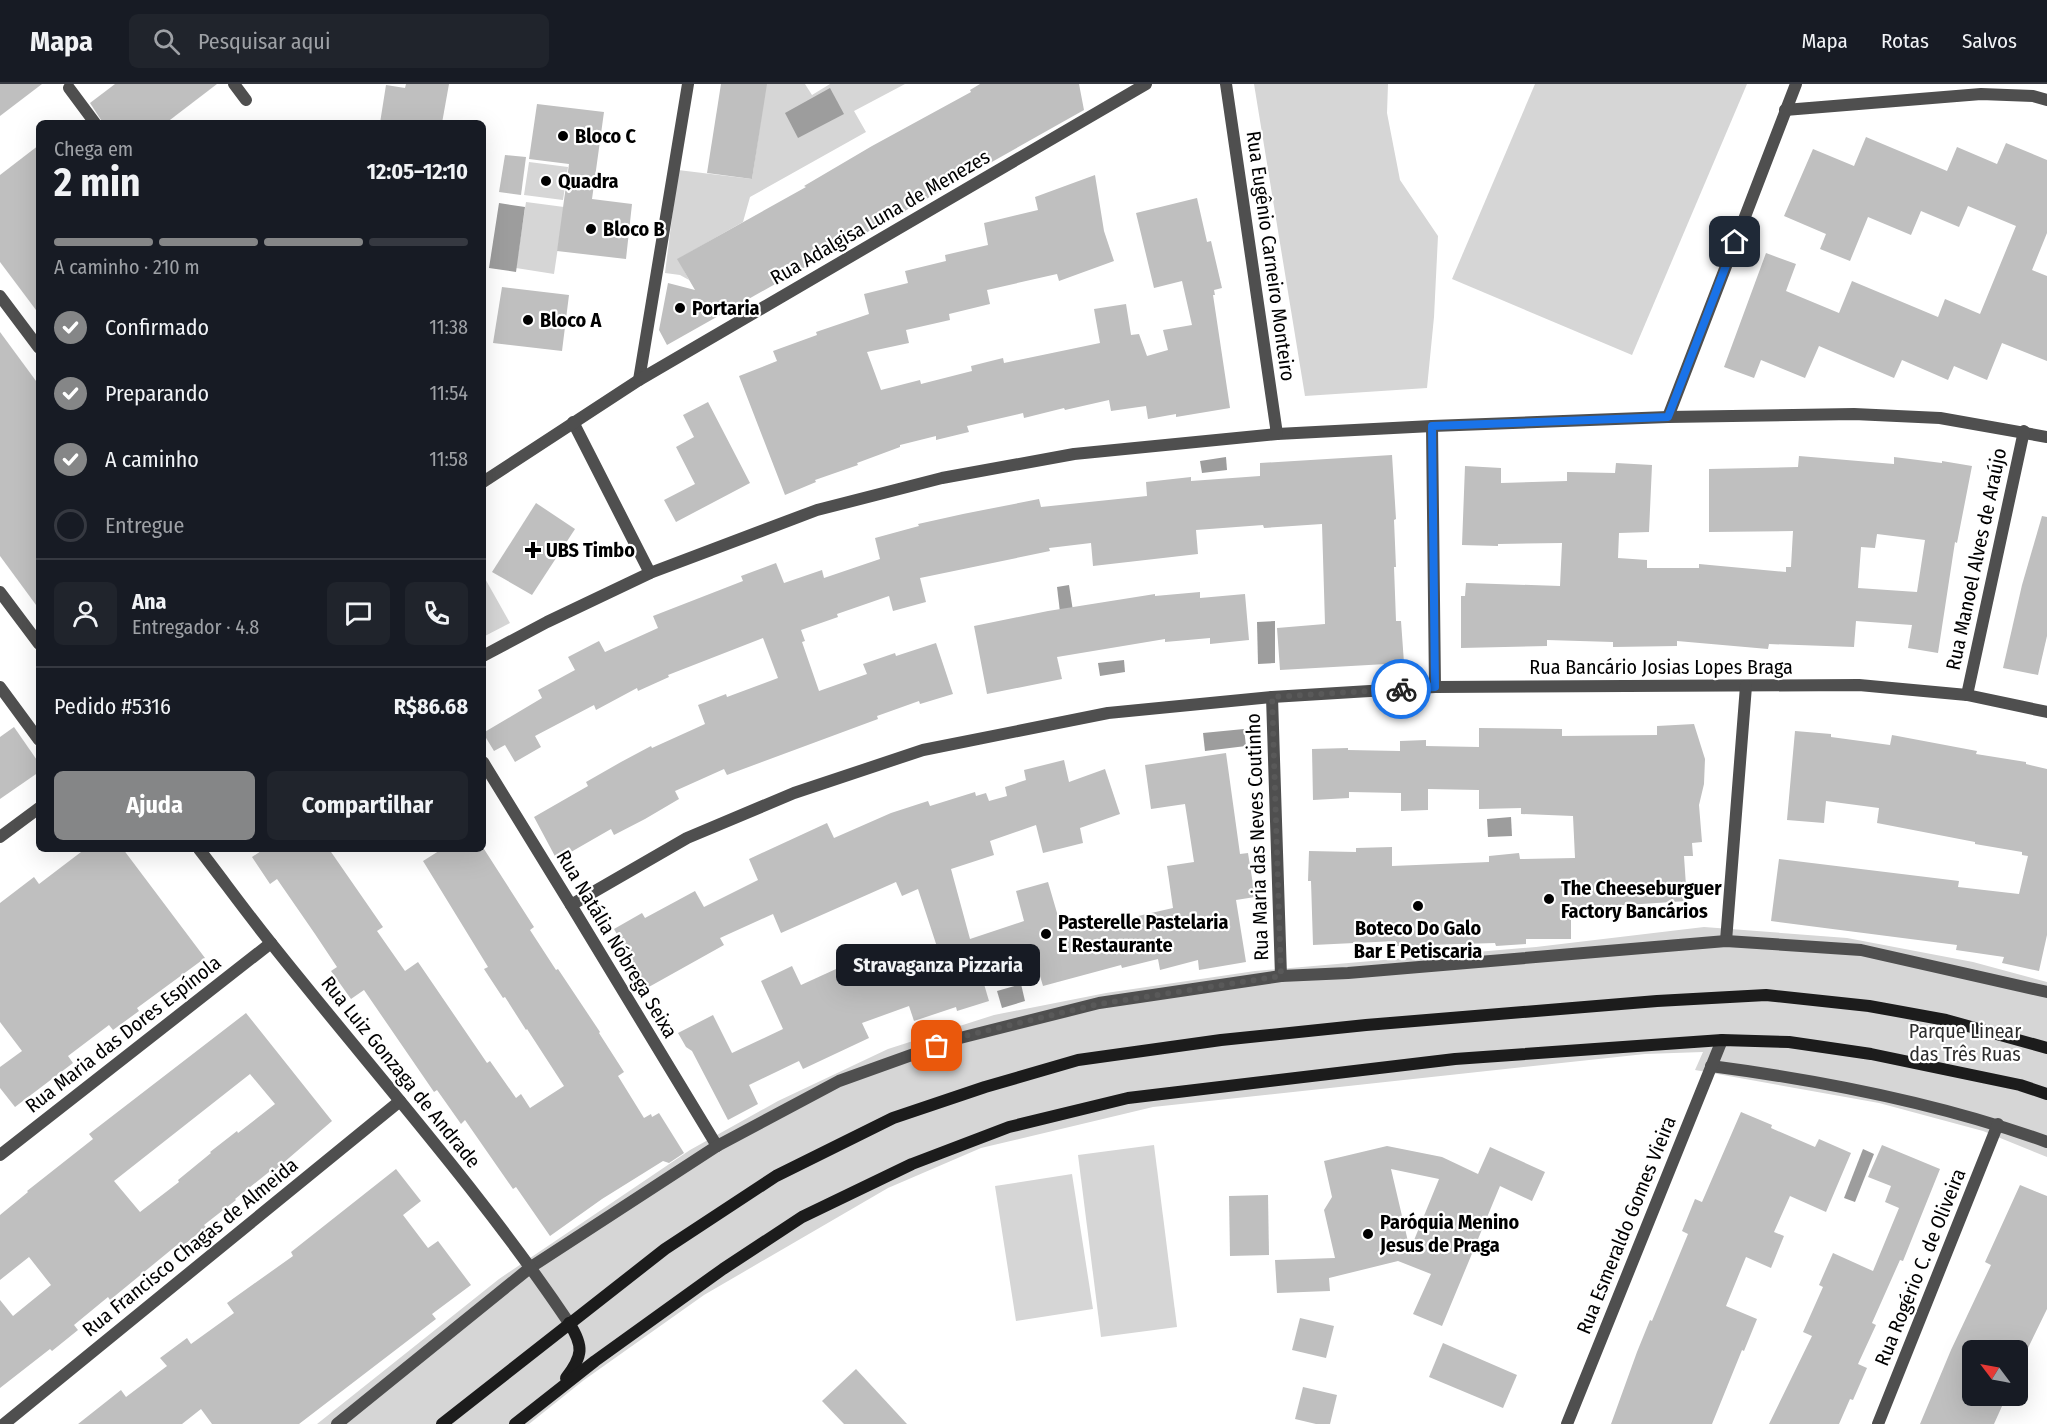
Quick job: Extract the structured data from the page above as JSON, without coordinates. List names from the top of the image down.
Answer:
{
  "streets": {
    "street": [
      "Rua Adalgisa Luna de Menezes",
      "Rua Eugênio Carneiro Monteiro",
      "Rua Manoel Alves de Araújo",
      "Rua Bancário Josias Lopes Braga",
      "Rua Maria das Neves Coutinho",
      "Rua Natália Nóbrega Seixa",
      "Rua Maria das Dores Espínola",
      "Rua Luiz Gonzaga de Andrade",
      "Rua Esmeraldo Gomes Vieira",
      "Rua Francisco Chagas de Almeida",
      "Rua Rogério C. de Oliveira"
    ]
  },
  "crossings": [
    ["Rua Manoel Alves de Araújo", "Rua Bancário Josias Lopes Braga"],
    ["Rua Bancário Josias Lopes Braga", "Rua Maria das Neves Coutinho"],
    ["Rua Bancário Josias Lopes Braga", "Rua Natália Nóbrega Seixa"],
    ["Rua Maria das Dores Espínola", "Rua Luiz Gonzaga de Andrade"],
    ["Rua Luiz Gonzaga de Andrade", "Rua Francisco Chagas de Almeida"]
  ],
  "parks": ["Parque Linear das Três Ruas"],
  "places": {
    "other": [
      "Bloco C",
      "Quadra",
      "Bloco B",
      "Portaria",
      "Bloco A",
      "The Cheeseburguer Factory Bancários",
      "Boteco Do Galo Bar E Petiscaria",
      "Pasterelle Pastelaria E Restaurante",
      "Stravaganza Pizzaria",
      "Paróquia Menino Jesus de Praga"
    ],
    "health": ["UBS Timbo"]
  },
  "north": "top left",
  "page": {
    "header": "Mapa",
    "search": "Pesquisar aqui",
    "nav": ["Mapa", "Rotas", "Salvos"],
    "heading": ["2 min", "Chega em", "12:05–12:10"],
    "panel": [
      "Ana",
      "Entregador · 4.8",
      "Pedido #5316",
      "R$86.68"
    ],
    "bar": "A caminho · 210 m",
    "list": [
      ["Confirmado", "11:38"],
      ["Preparando", "11:54"],
      ["A caminho", "11:58"],
      "Entregue"
    ],
    "buttons": ["Ajuda", "Compartilhar"],
    "bubble": "Stravaganza Pizzaria"
  }
}
